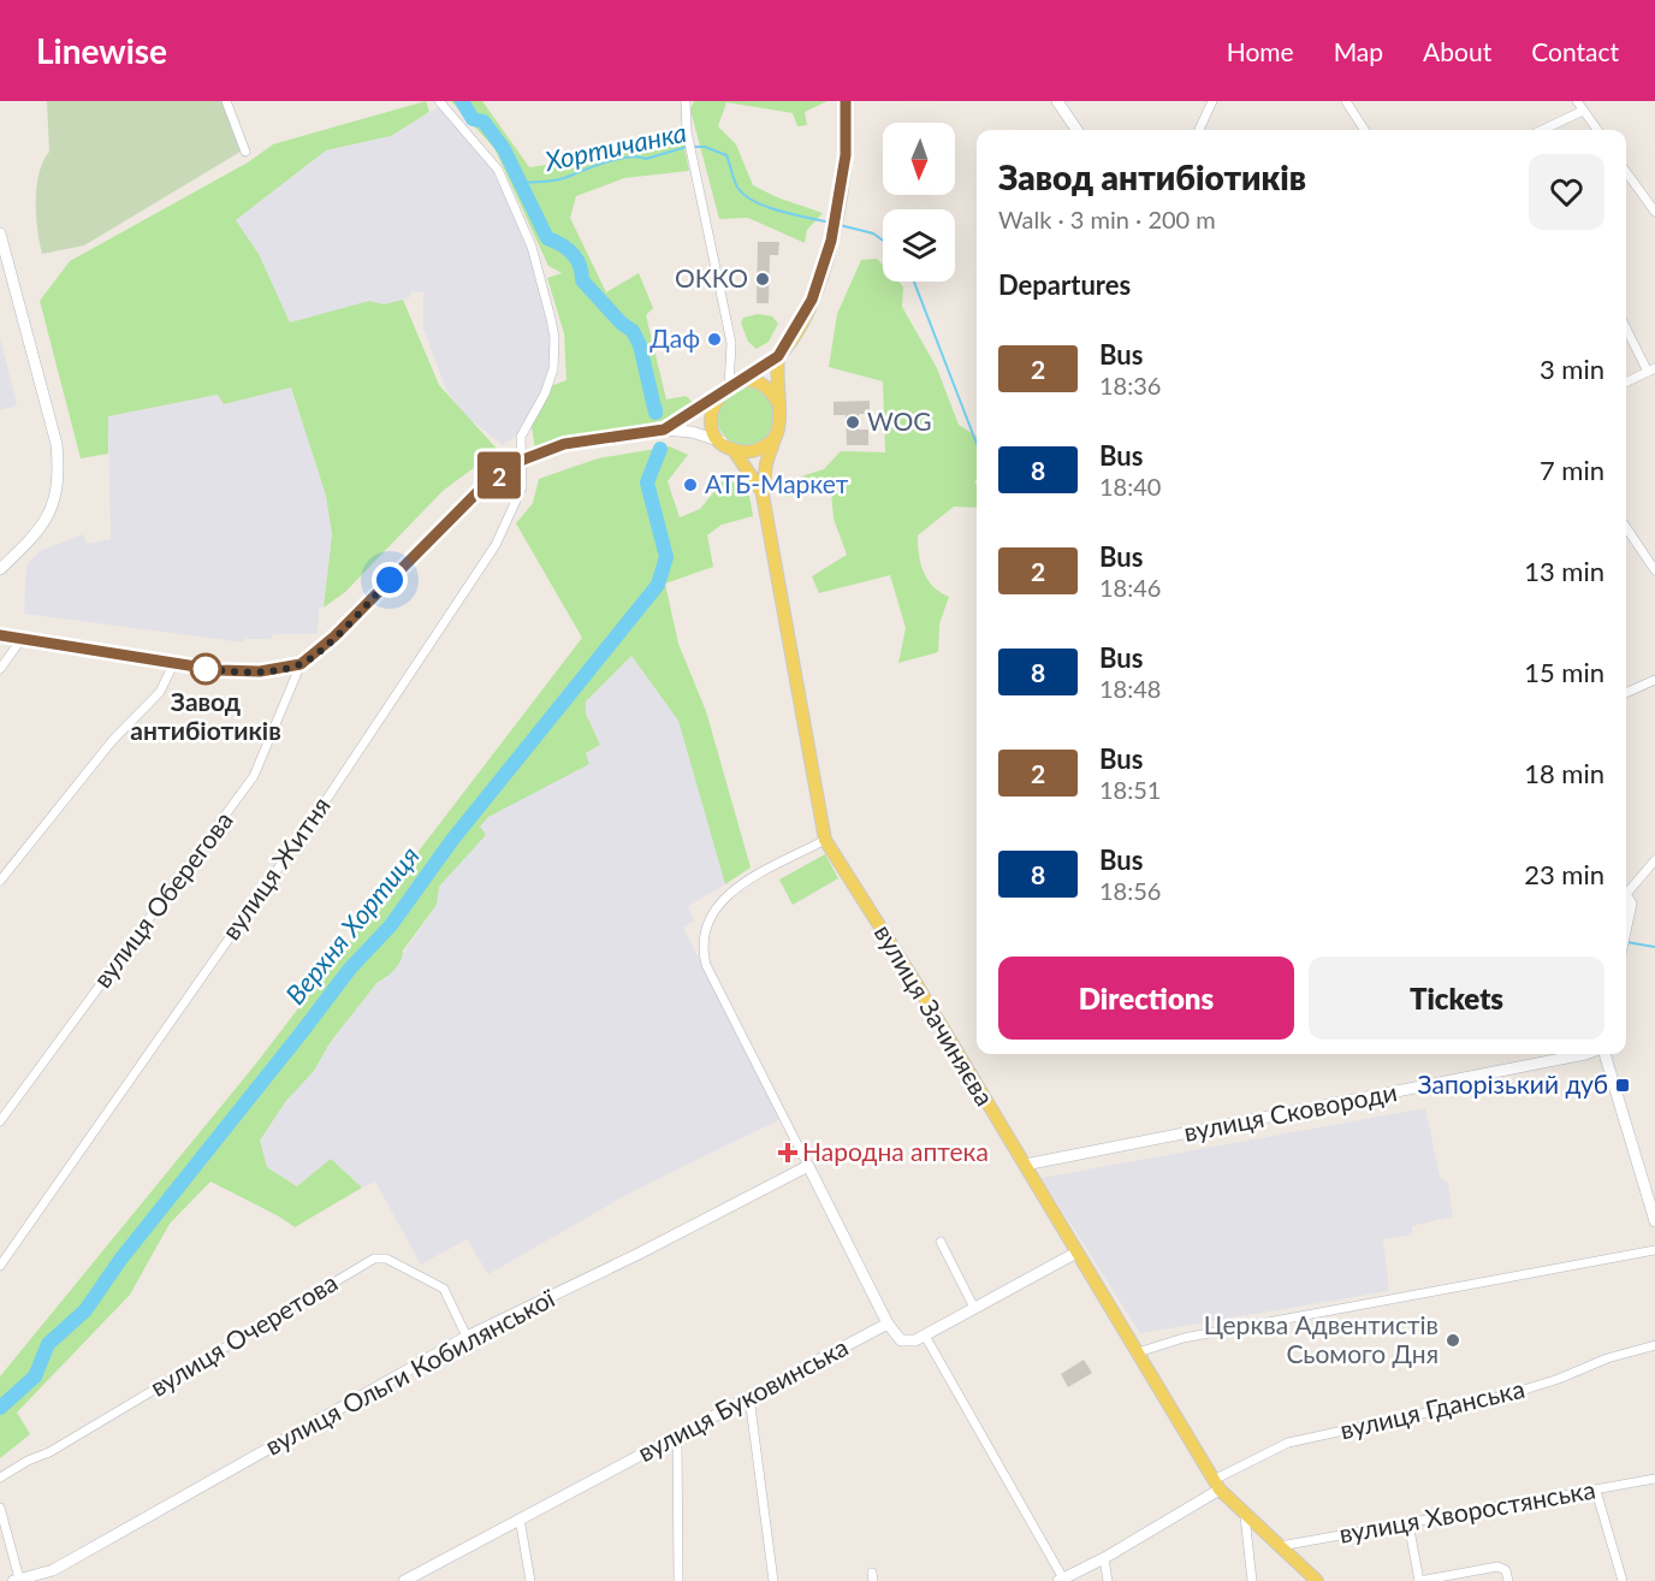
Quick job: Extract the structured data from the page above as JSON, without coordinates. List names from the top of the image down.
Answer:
{
  "streets": {
    "main road": ["вулиця Зачиняєва"],
    "street": [
      "вулиця Житня",
      "вулиця Оберегова",
      "вулиця Сковороди",
      "вулиця Очеретова",
      "вулиця Ольги Кобилянської",
      "вулиця Буковинська",
      "вулиця Гданська",
      "вулиця Хворостянська"
    ]
  },
  "crossings": [
    ["вулиця Зачиняєва", "вулиця Сковороди"],
    ["вулиця Зачиняєва", "вулиця Гданська"],
    ["вулиця Зачиняєва", "вулиця Хворостянська"],
    ["вулиця Очеретова", "вулиця Ольги Кобилянської"]
  ],
  "water": ["Хортичанка", "Верхня Хортиця"],
  "places": {
    "other": [
      "ОККО",
      "Даф",
      "WOG",
      "АТБ-Маркет",
      "Завод антибіотиків",
      "Церква Адвентистів Сьомого Дня"
    ],
    "transit": ["Запорізький дуб"],
    "health": ["Народна аптека"]
  },
  "lines": ["bus line 2"],
  "north": "bottom",
  "page": {
    "header": "Linewise",
    "nav": [
      "Home",
      "Map",
      "About",
      "Contact"
    ],
    "on_map": "2",
    "heading": [
      ["Завод антибіотиків", "Walk · 3 min · 200 m"],
      "Departures"
    ],
    "list": [
      {
        "mark": "2",
        "name": "Bus",
        "note": "18:36",
        "value": "3 min"
      },
      {
        "mark": "8",
        "name": "Bus",
        "note": "18:40",
        "value": "7 min"
      },
      {
        "mark": "2",
        "name": "Bus",
        "note": "18:46",
        "value": "13 min"
      },
      {
        "mark": "8",
        "name": "Bus",
        "note": "18:48",
        "value": "15 min"
      },
      {
        "mark": "2",
        "name": "Bus",
        "note": "18:51",
        "value": "18 min"
      },
      {
        "mark": "8",
        "name": "Bus",
        "note": "18:56",
        "value": "23 min"
      }
    ],
    "buttons": ["Directions", "Tickets"]
  }
}
